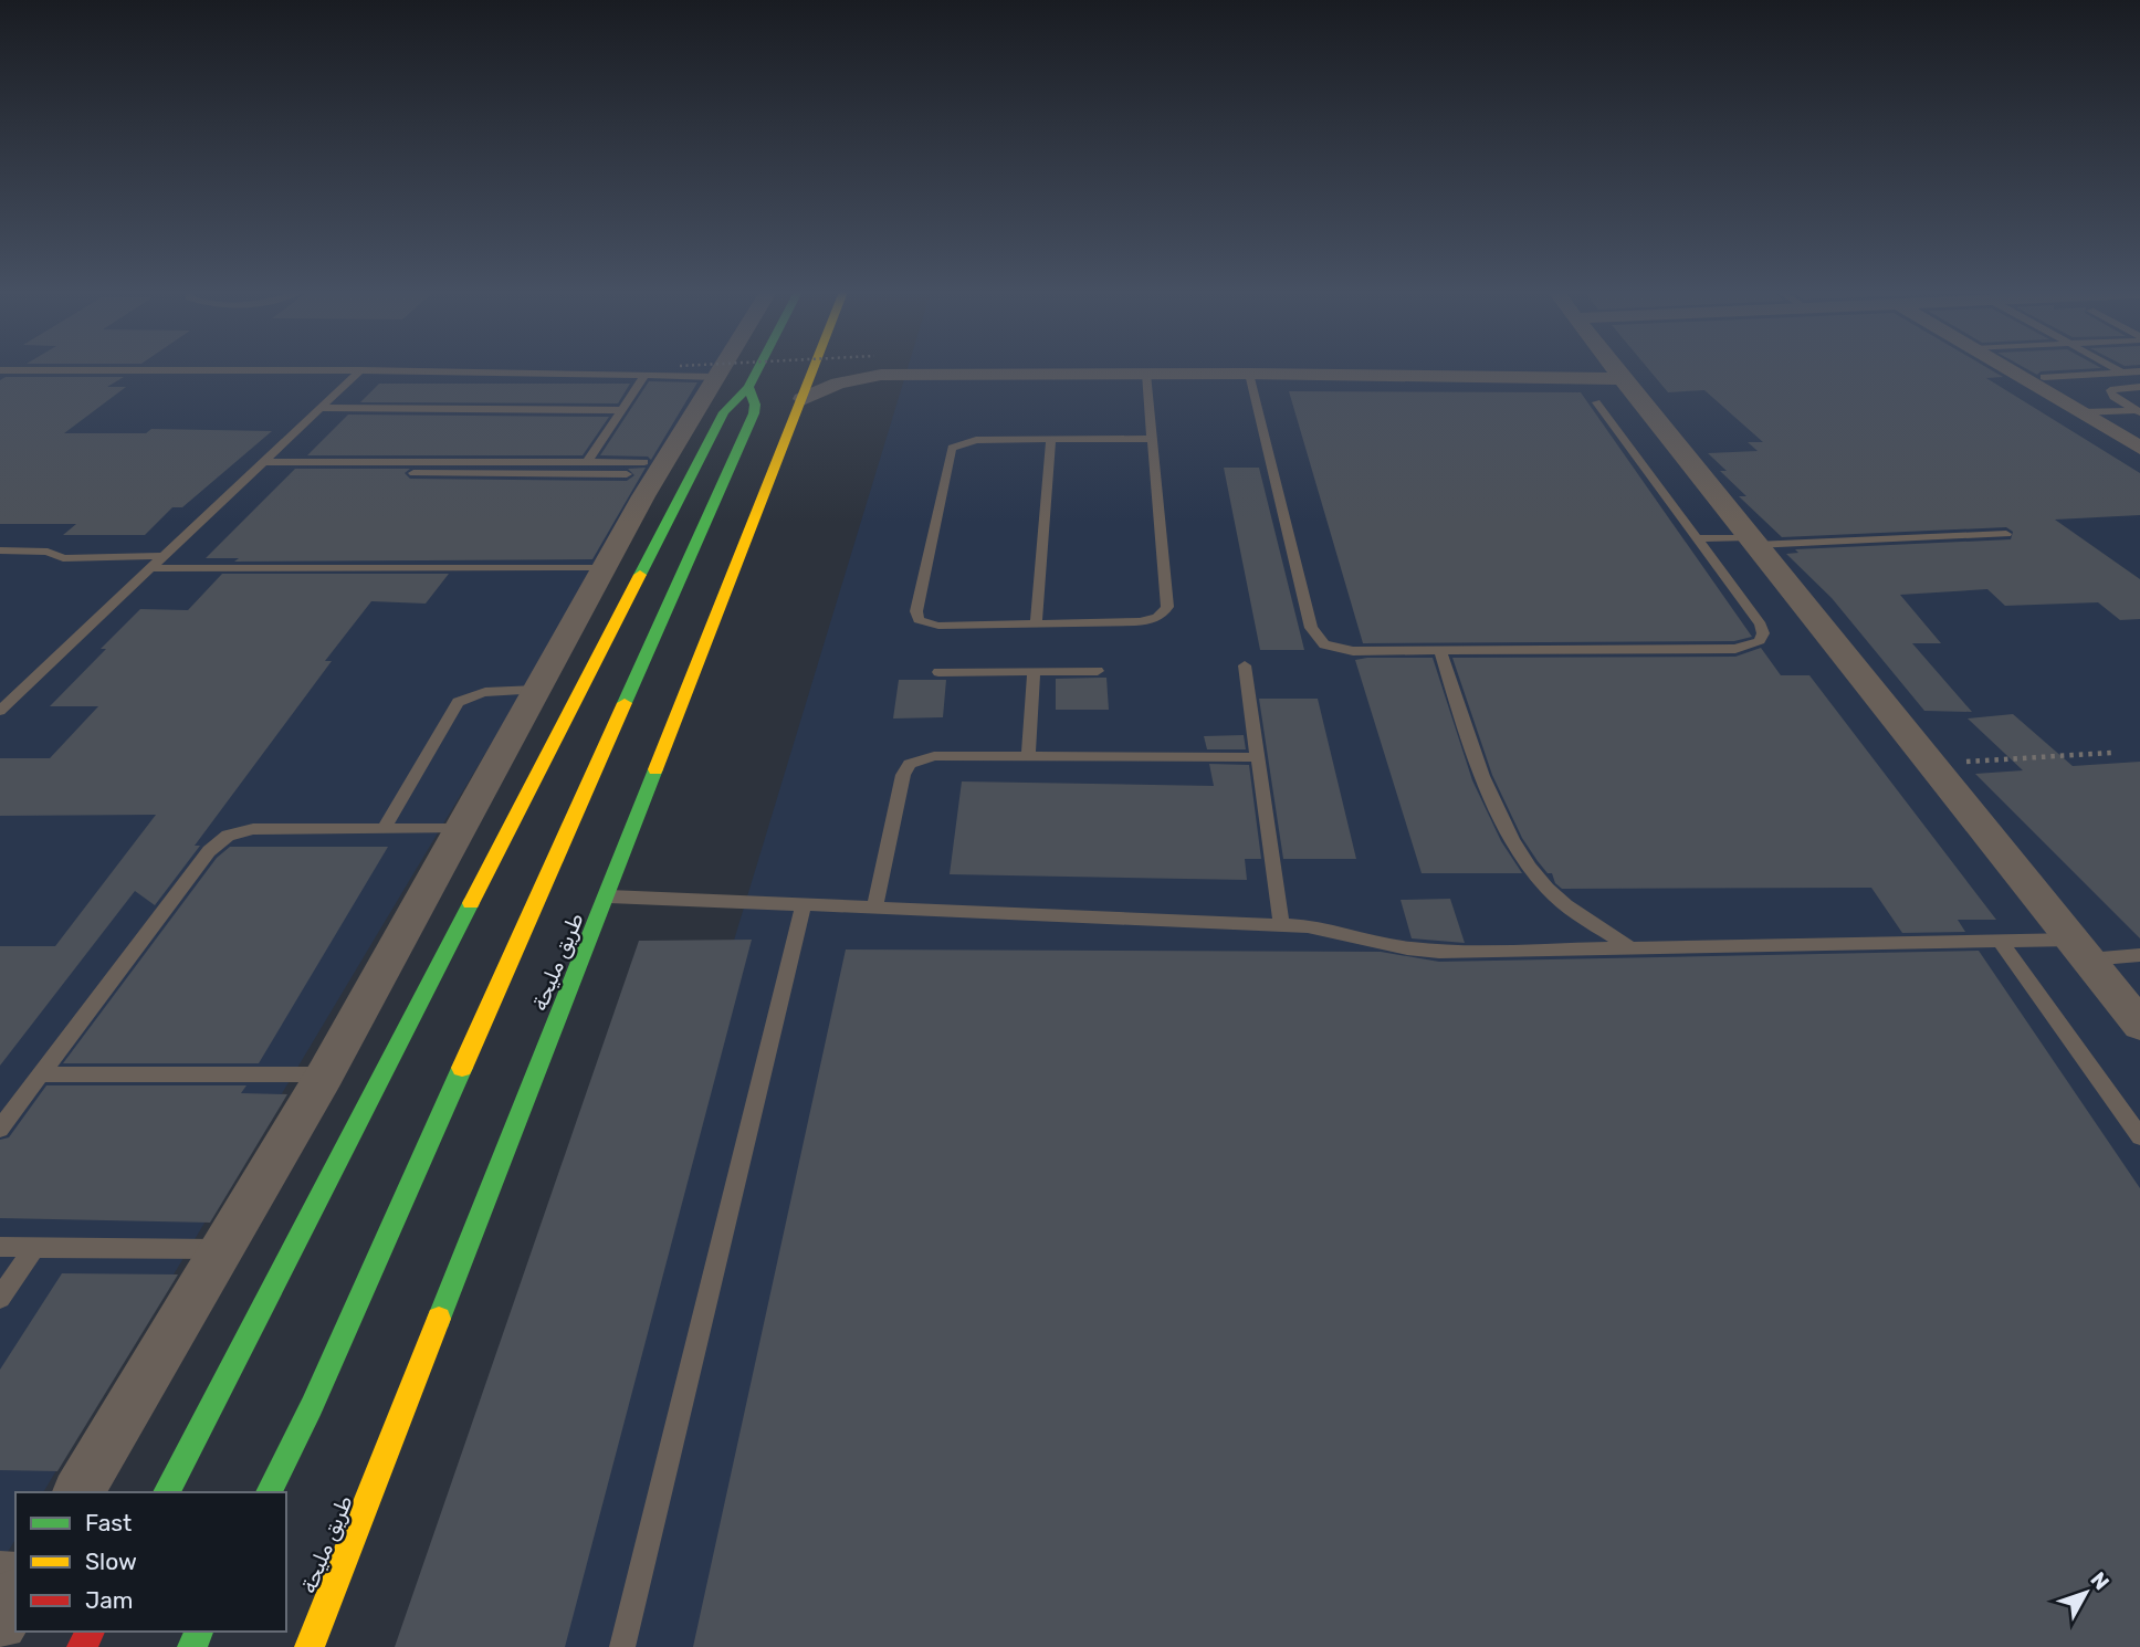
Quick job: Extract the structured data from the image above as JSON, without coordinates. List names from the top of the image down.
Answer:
{
  "streets": {
    "main road": ["طريق مليحة"]
  },
  "legend": ["Fast", "Slow", "Jam"],
  "north": "top right"
}
